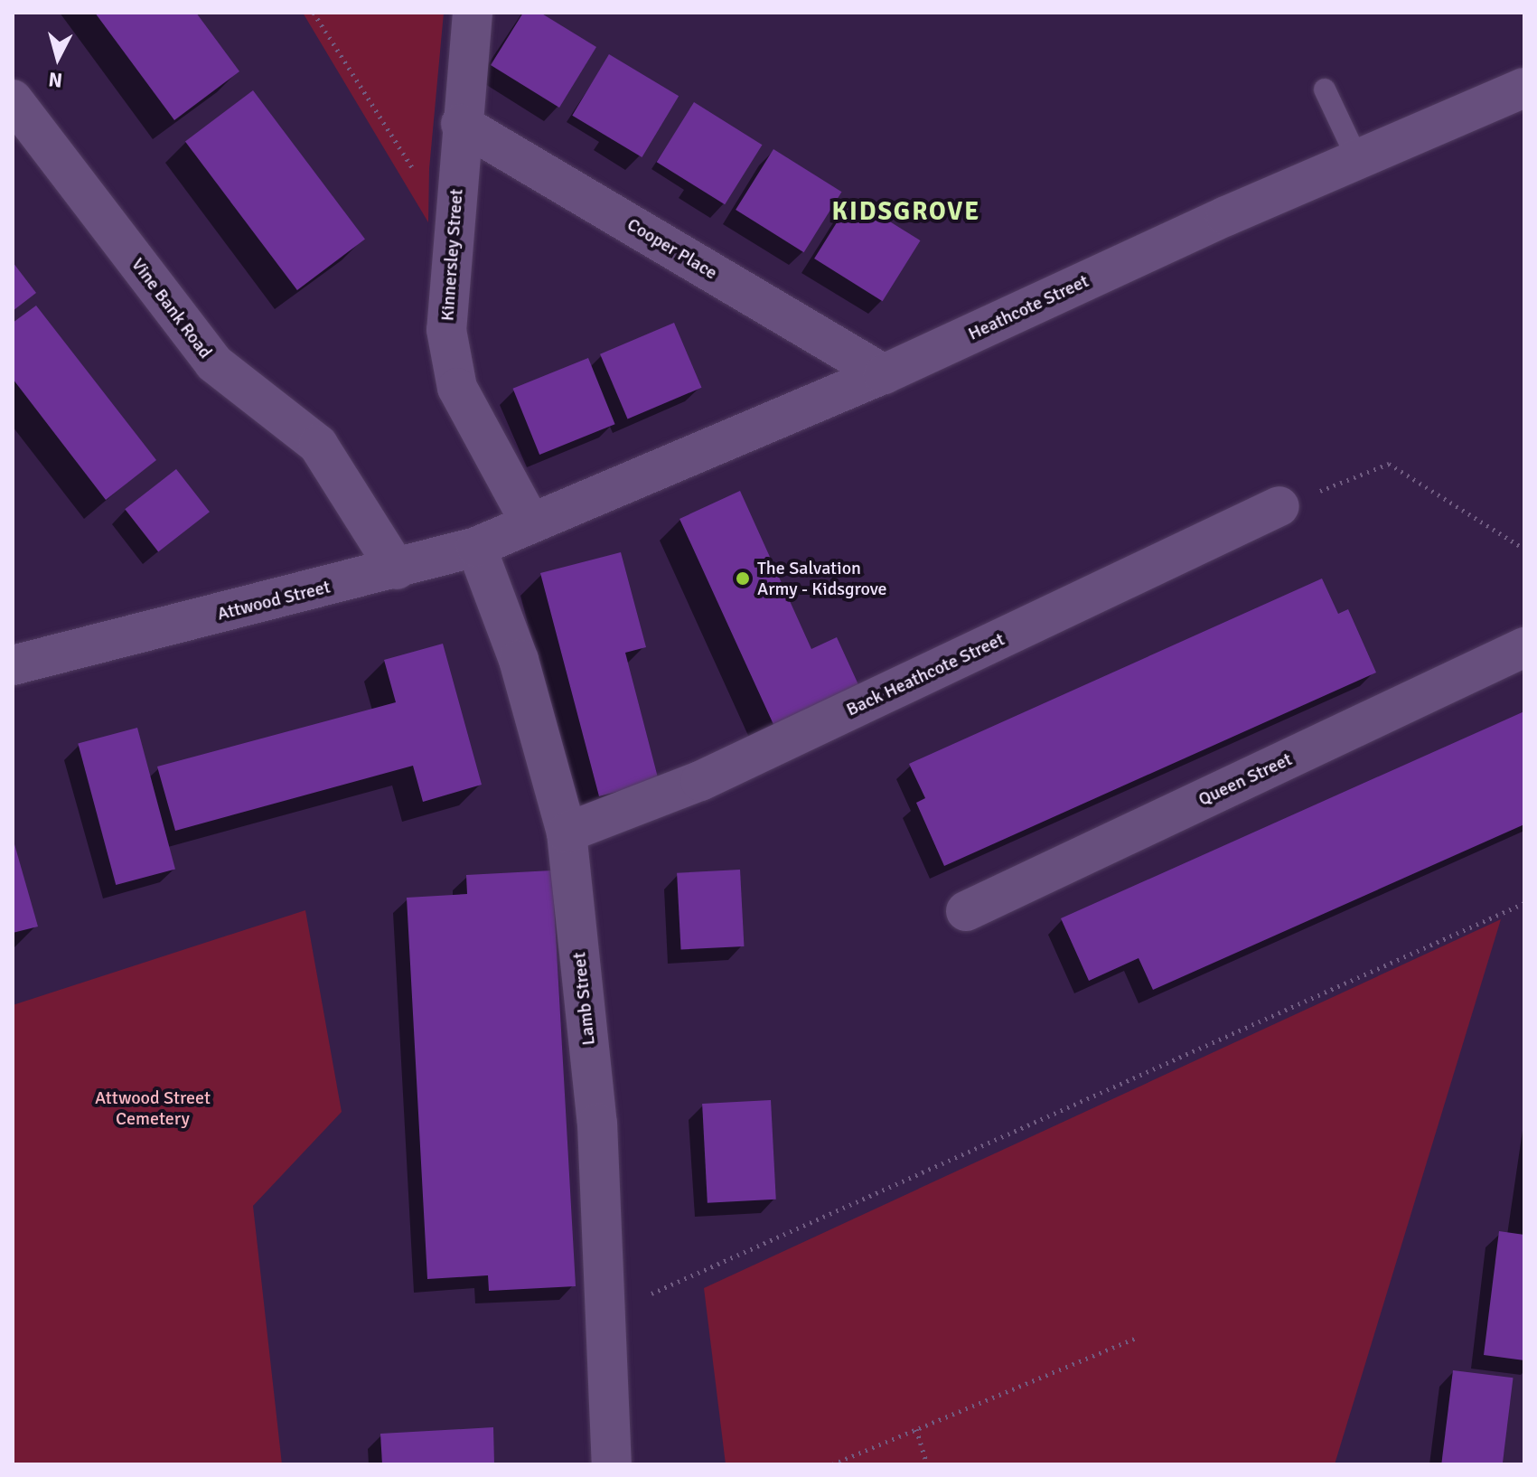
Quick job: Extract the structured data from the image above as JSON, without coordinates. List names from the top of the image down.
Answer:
{
  "streets": {
    "street": [
      "Cooper Place",
      "Kinnersley Street",
      "Heathcote Street",
      "Vine Bank Road",
      "Attwood Street",
      "Back Heathcote Street",
      "Queen Street",
      "Lamb Street"
    ]
  },
  "crossings": [
    ["Cooper Place", "Kinnersley Street"],
    ["Cooper Place", "Heathcote Street"],
    ["Kinnersley Street", "Heathcote Street"],
    ["Kinnersley Street", "Attwood Street"],
    ["Heathcote Street", "Attwood Street"],
    ["Vine Bank Road", "Attwood Street"],
    ["Attwood Street", "Lamb Street"],
    ["Back Heathcote Street", "Lamb Street"]
  ],
  "districts": ["KIDSGROVE"],
  "parks": ["Attwood Street Cemetery"],
  "places": ["The Salvation Army - Kidsgrove"],
  "north": "bottom"
}
